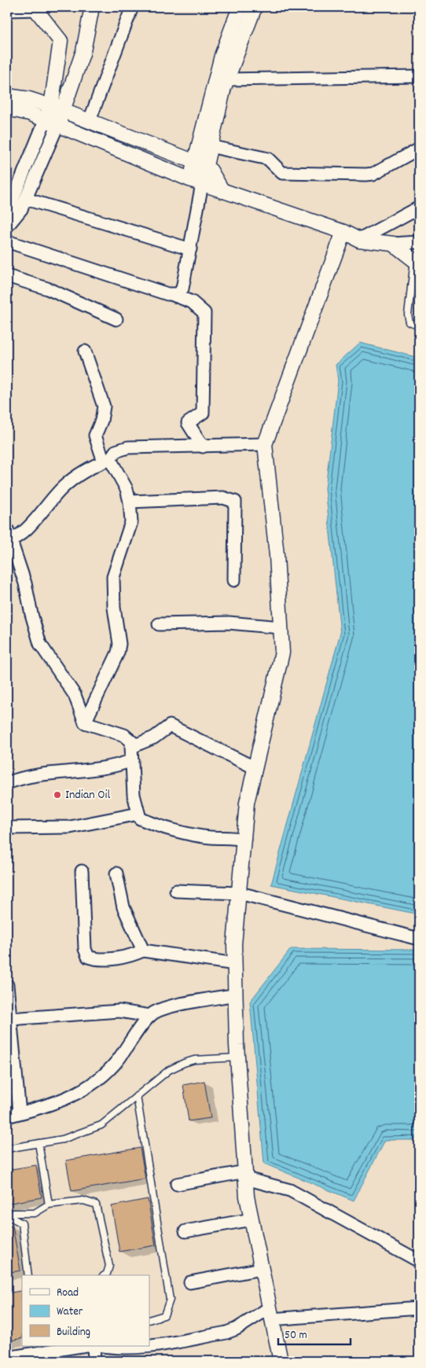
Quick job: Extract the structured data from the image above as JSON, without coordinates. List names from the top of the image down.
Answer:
{
  "places": ["Indian Oil"],
  "legend": ["Road", "Water", "Building"],
  "scale_bar": "50 m"
}
